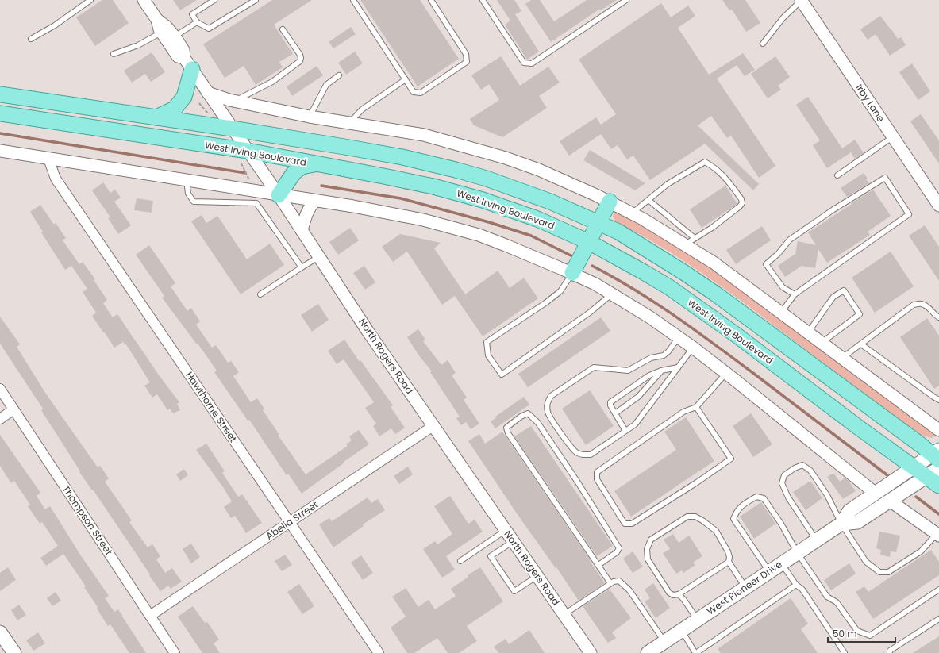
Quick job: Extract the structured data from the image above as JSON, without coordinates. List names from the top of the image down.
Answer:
{
  "streets": {
    "main road": ["West Irving Boulevard", "West Pioneer Drive"],
    "street": [
      "Irby Lane",
      "North Rogers Road",
      "Hawthorne Street",
      "Thompson Street",
      "Abelia Street"
    ]
  },
  "crossings": [
    ["West Irving Boulevard", "North Rogers Road"],
    ["West Irving Boulevard", "West Pioneer Drive"],
    ["North Rogers Road", "Abelia Street"],
    ["Hawthorne Street", "Abelia Street"],
    ["Thompson Street", "Abelia Street"]
  ],
  "scale_bar": "50 m"
}
